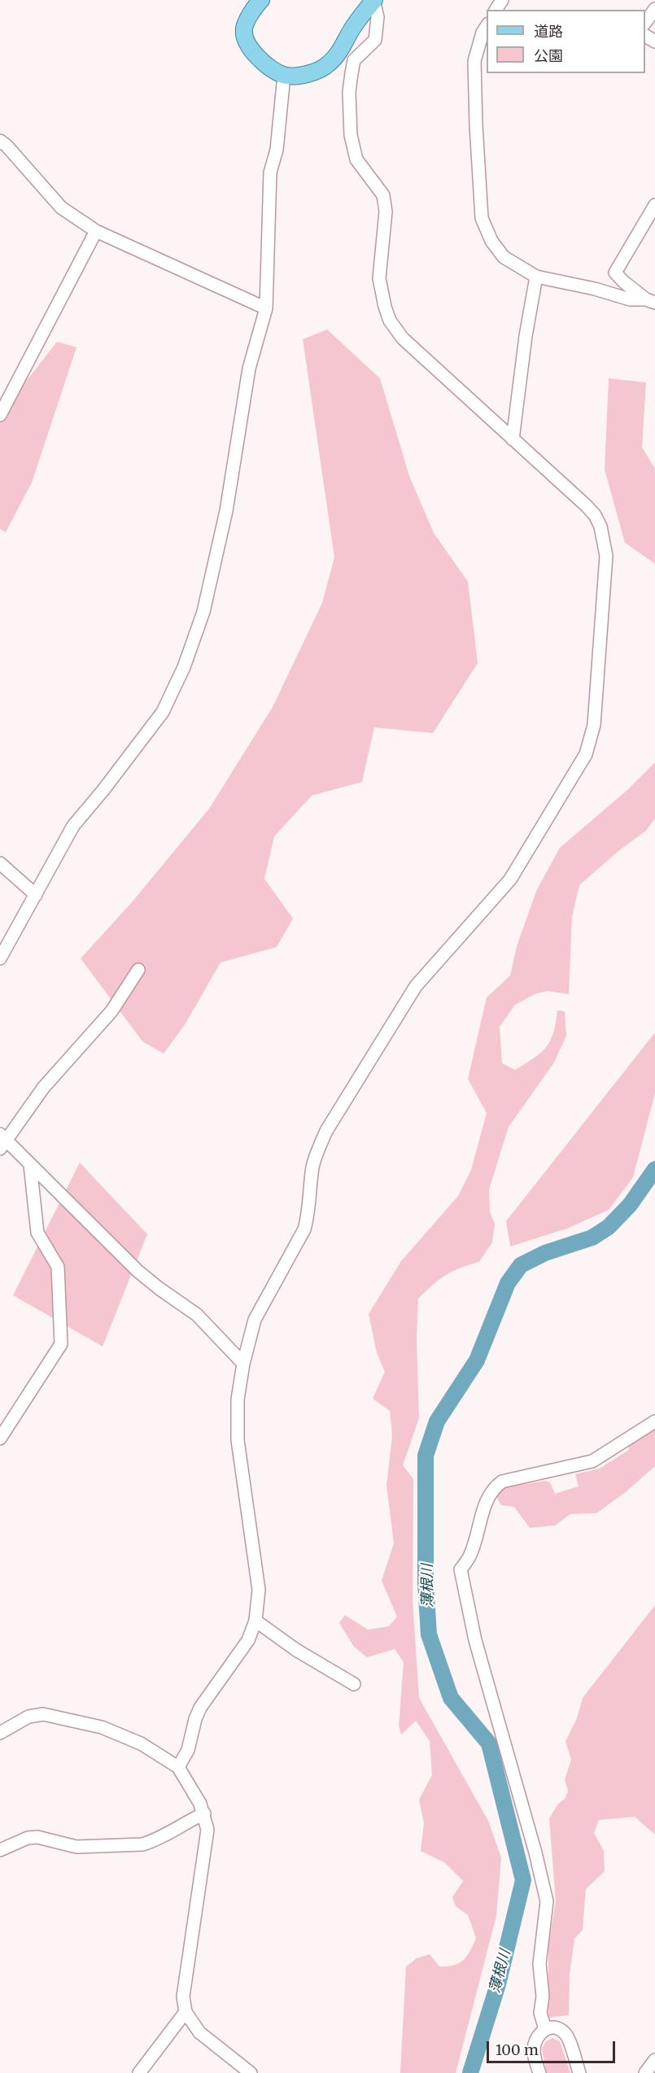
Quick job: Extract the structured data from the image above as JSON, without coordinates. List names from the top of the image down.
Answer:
{
  "water": ["薄根川"],
  "legend": ["道路", "公園"],
  "scale_bar": "100 m"
}
